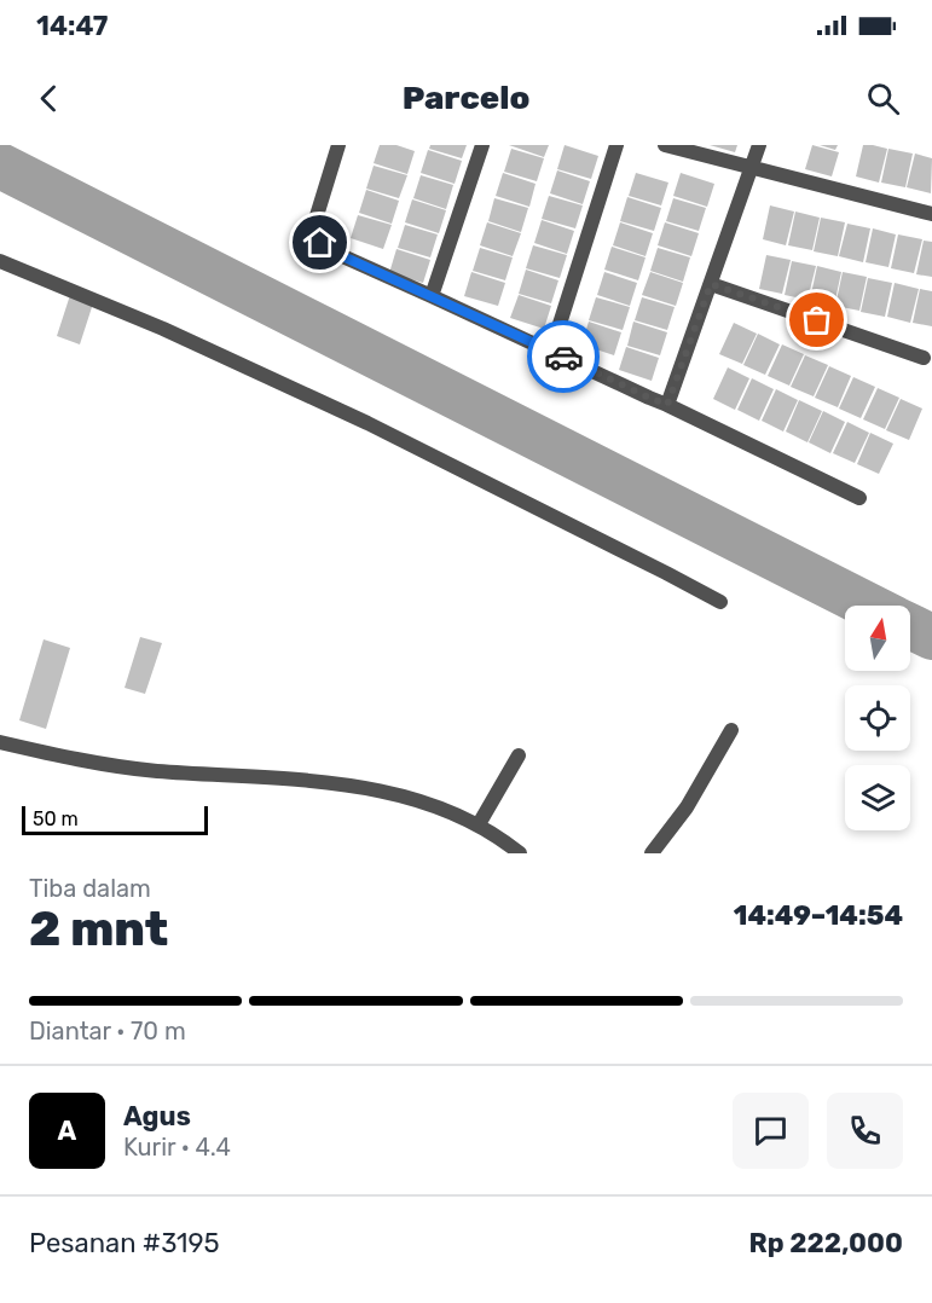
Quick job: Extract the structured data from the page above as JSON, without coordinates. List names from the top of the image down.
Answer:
{
  "scale_bar": "50 m",
  "north": "top",
  "page": {
    "status": "14:47",
    "header": "Parcelo",
    "scale": "50 m",
    "heading": ["2 mnt", "Tiba dalam", "14:49–14:54"],
    "panel": [
      "Agus",
      "Kurir · 4.4",
      "Pesanan #3195",
      "Rp 222,000"
    ],
    "bar": "Diantar · 70 m",
    "round": "A"
  }
}
